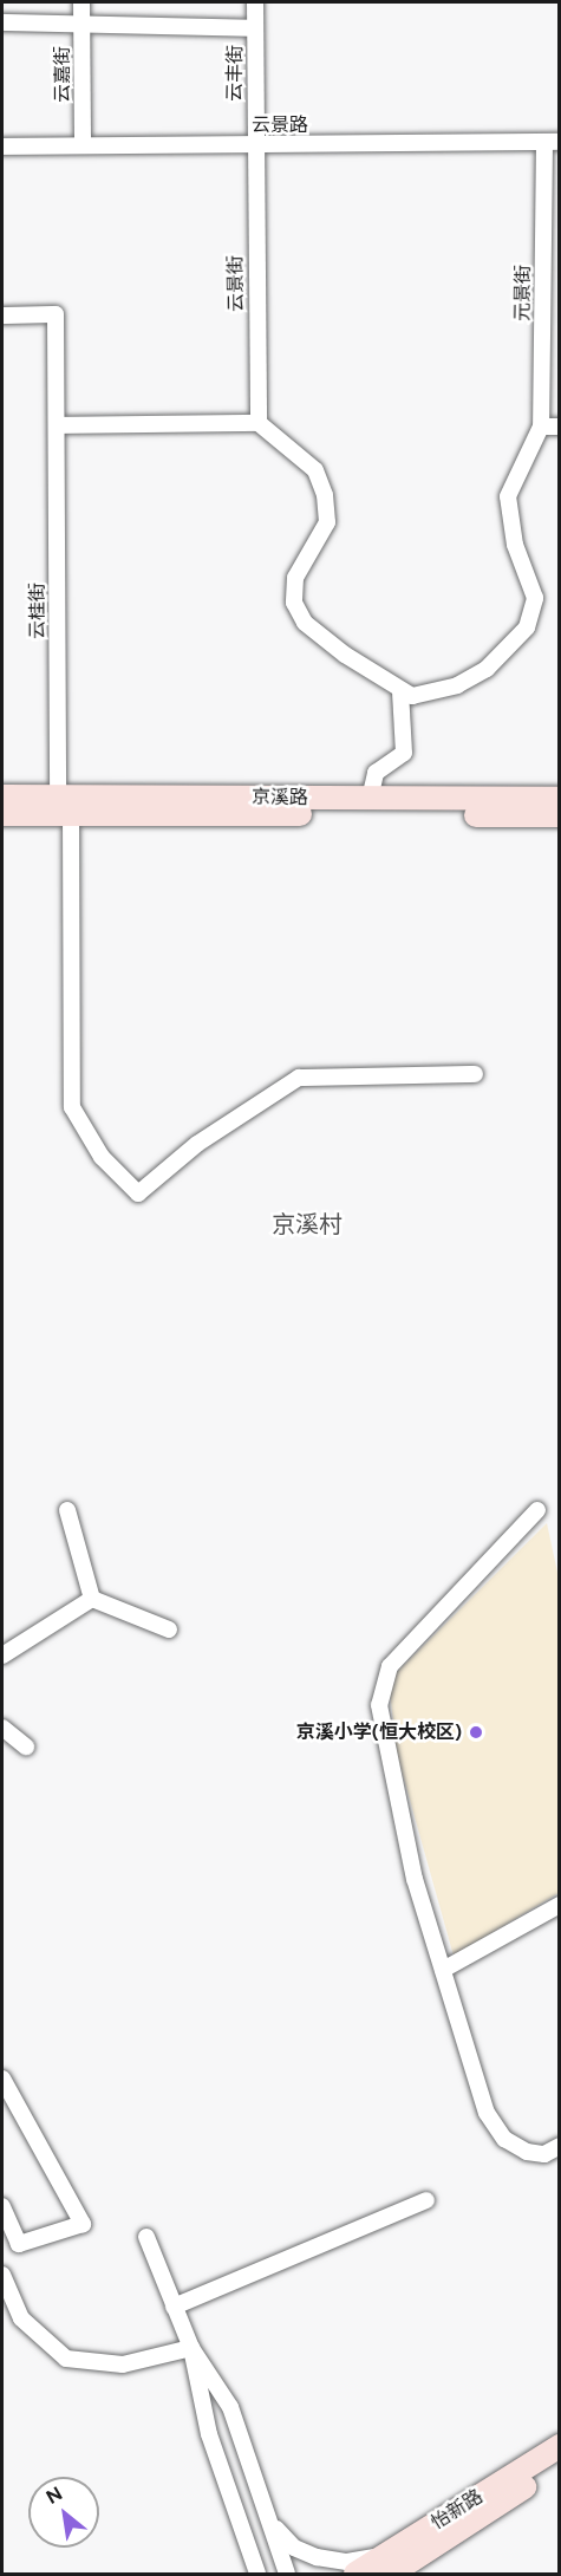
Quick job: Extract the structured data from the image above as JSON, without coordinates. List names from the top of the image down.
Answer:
{
  "streets": {
    "main road": ["京溪路", "怡新路"],
    "street": [
      "云丰街",
      "云嘉街",
      "云景路",
      "云景街",
      "元景街",
      "云桂街"
    ]
  },
  "crossings": [
    ["云丰街", "云景路"],
    ["云丰街", "云景街"],
    ["云嘉街", "云景路"],
    ["云景路", "云景街"],
    ["云景路", "元景街"],
    ["云桂街", "京溪路"]
  ],
  "districts": ["京溪村"],
  "places": ["京溪小学(恒大校区)"],
  "north": "top left"
}
